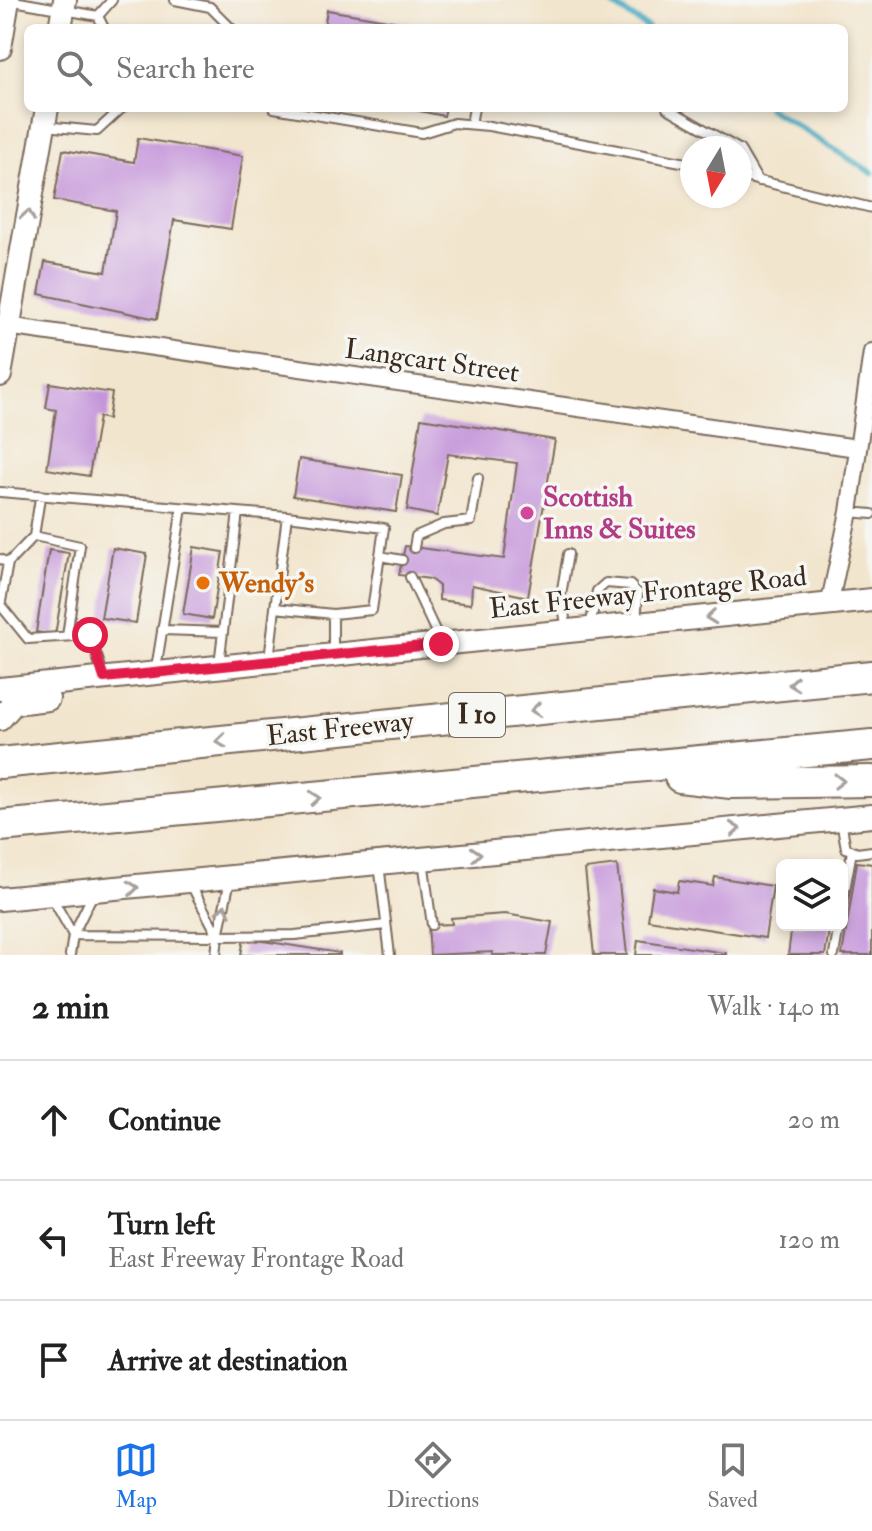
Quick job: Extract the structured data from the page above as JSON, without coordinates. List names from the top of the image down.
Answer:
{
  "streets": {
    "highway": ["I 10", "East Freeway"],
    "main road": ["East Freeway Frontage Road"],
    "street": ["Langcart Street"]
  },
  "places": ["Scottish Inns & Suites", "Wendy's"],
  "north": "bottom",
  "page": {
    "search": "Search here",
    "heading": ["2 min", "Walk · 140 m"],
    "list": [
      ["Continue", "20 m"],
      ["Turn left", "East Freeway Frontage Road", "120 m"],
      "Arrive at destination"
    ],
    "nav": ["Map", "Directions", "Saved"]
  }
}
